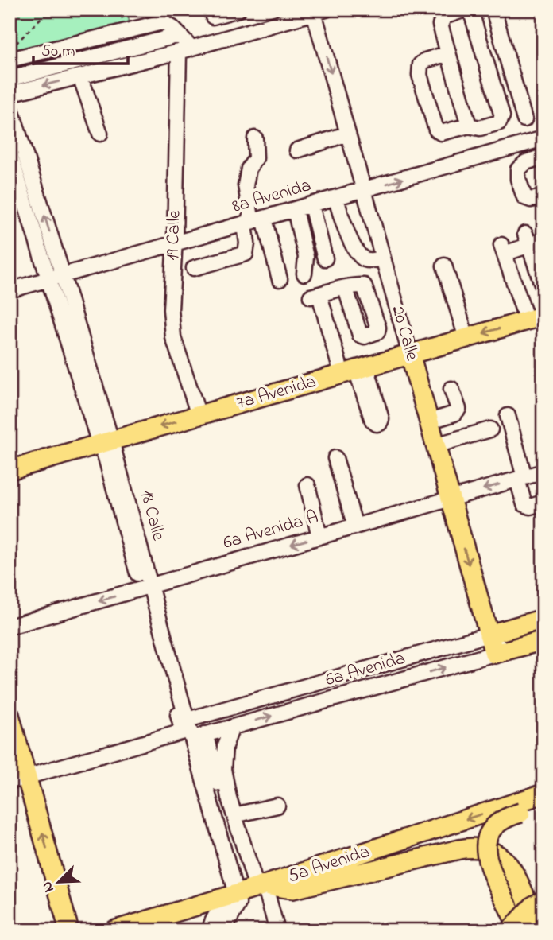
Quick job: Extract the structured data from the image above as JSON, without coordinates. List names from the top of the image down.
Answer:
{
  "streets": {
    "main road": [
      "20 Calle",
      "7a Avenida",
      "6a Avenida",
      "5a Avenida"
    ],
    "street": [
      "8a Avenida",
      "19 Calle",
      "18 Calle",
      "6a Avenida A"
    ]
  },
  "crossings": [
    ["8a Avenida", "19 Calle"],
    ["8a Avenida", "20 Calle"],
    ["8a Avenida", "18 Calle"],
    ["19 Calle", "7a Avenida"],
    ["20 Calle", "7a Avenida"],
    ["20 Calle", "6a Avenida A"],
    ["20 Calle", "6a Avenida"],
    ["7a Avenida", "18 Calle"],
    ["18 Calle", "6a Avenida A"],
    ["18 Calle", "6a Avenida"],
    ["18 Calle", "5a Avenida"]
  ],
  "one_way": ["20 Calle", "6a Avenida A", "5a Avenida"],
  "scale_bar": "50 m",
  "north": "bottom left"
}
